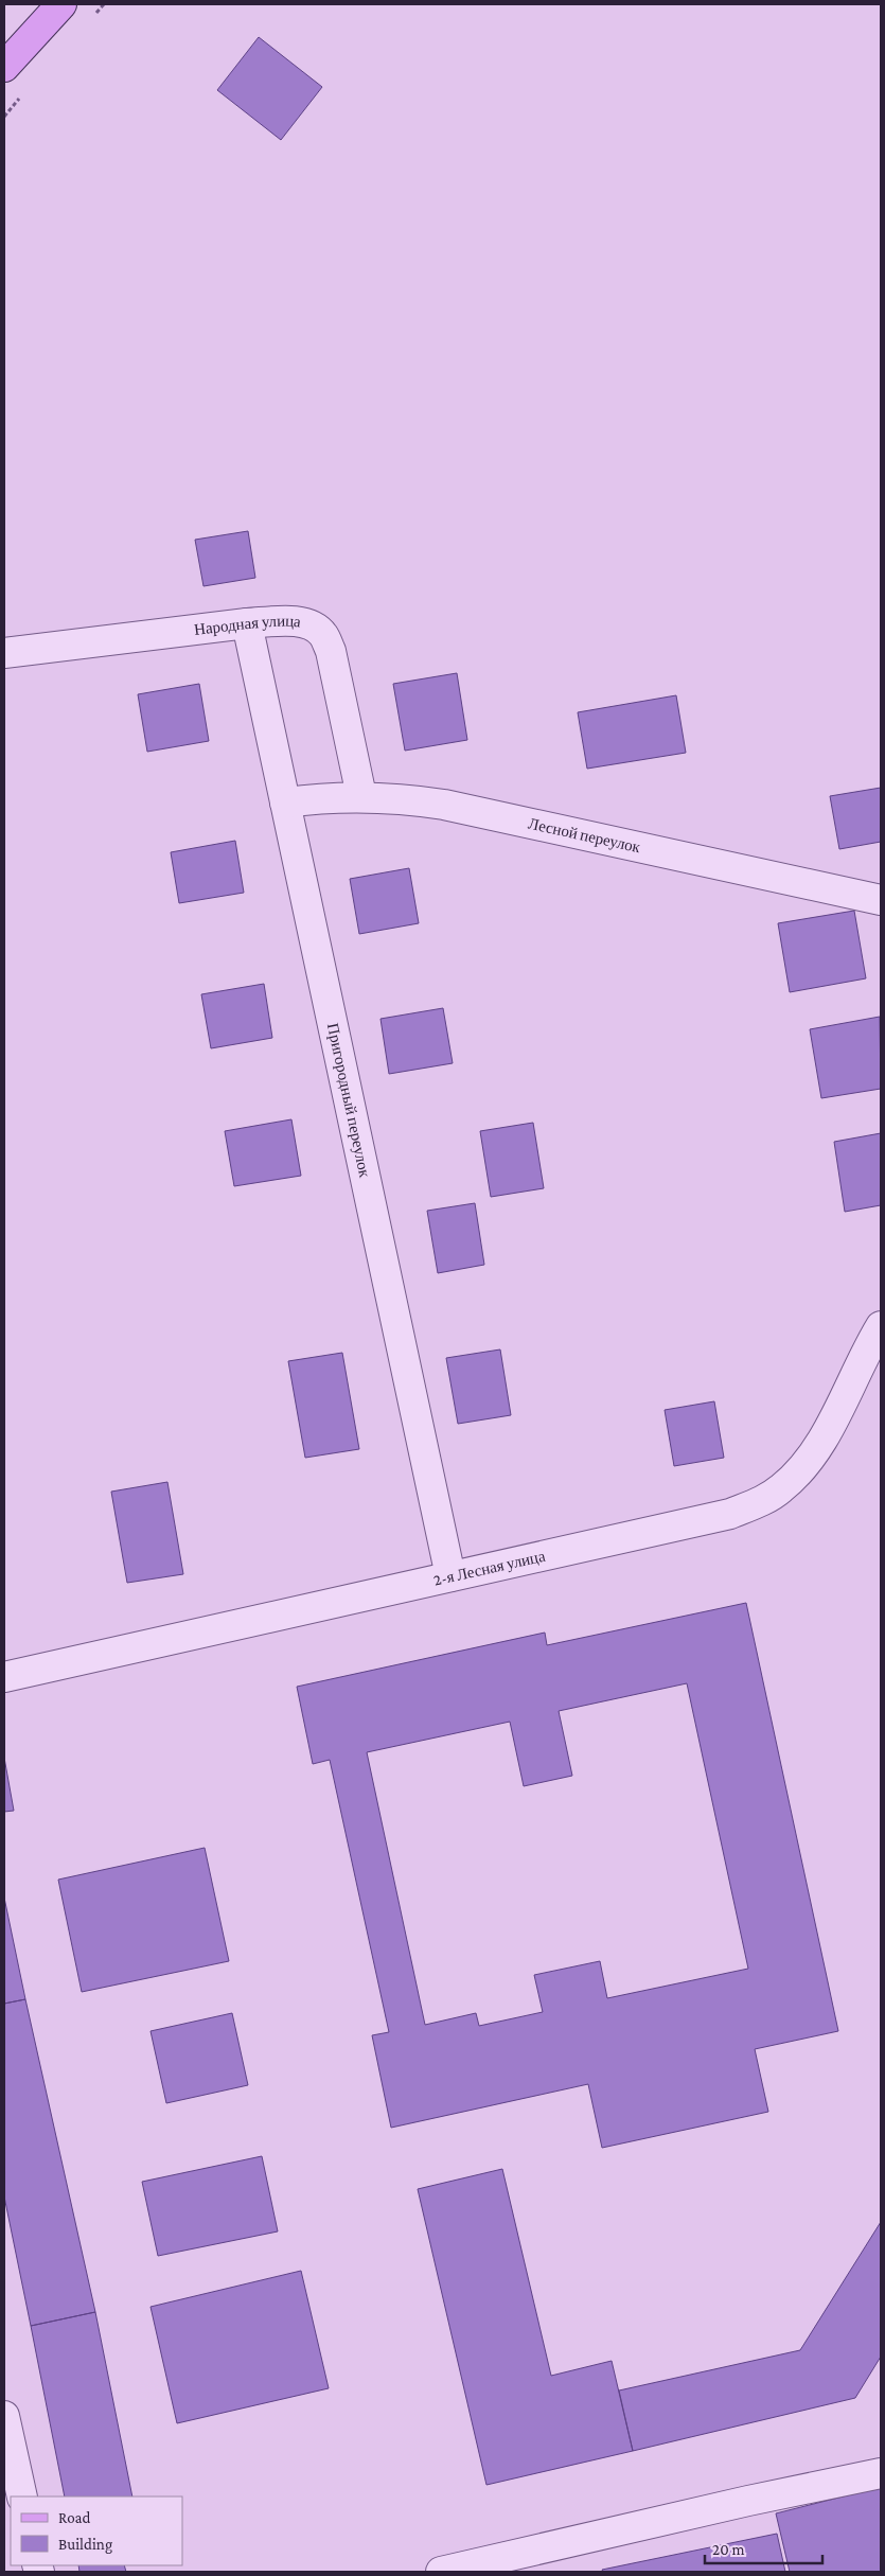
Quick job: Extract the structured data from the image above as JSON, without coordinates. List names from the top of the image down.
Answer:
{
  "streets": {
    "street": [
      "Народная улица",
      "Лесной переулок",
      "Пригородный переулок",
      "2-я Лесная улица"
    ]
  },
  "crossings": [
    ["Народная улица", "Лесной переулок"],
    ["Народная улица", "Пригородный переулок"],
    ["Лесной переулок", "Пригородный переулок"],
    ["Пригородный переулок", "2-я Лесная улица"]
  ],
  "legend": ["Road", "Building"],
  "scale_bar": "20 m"
}
